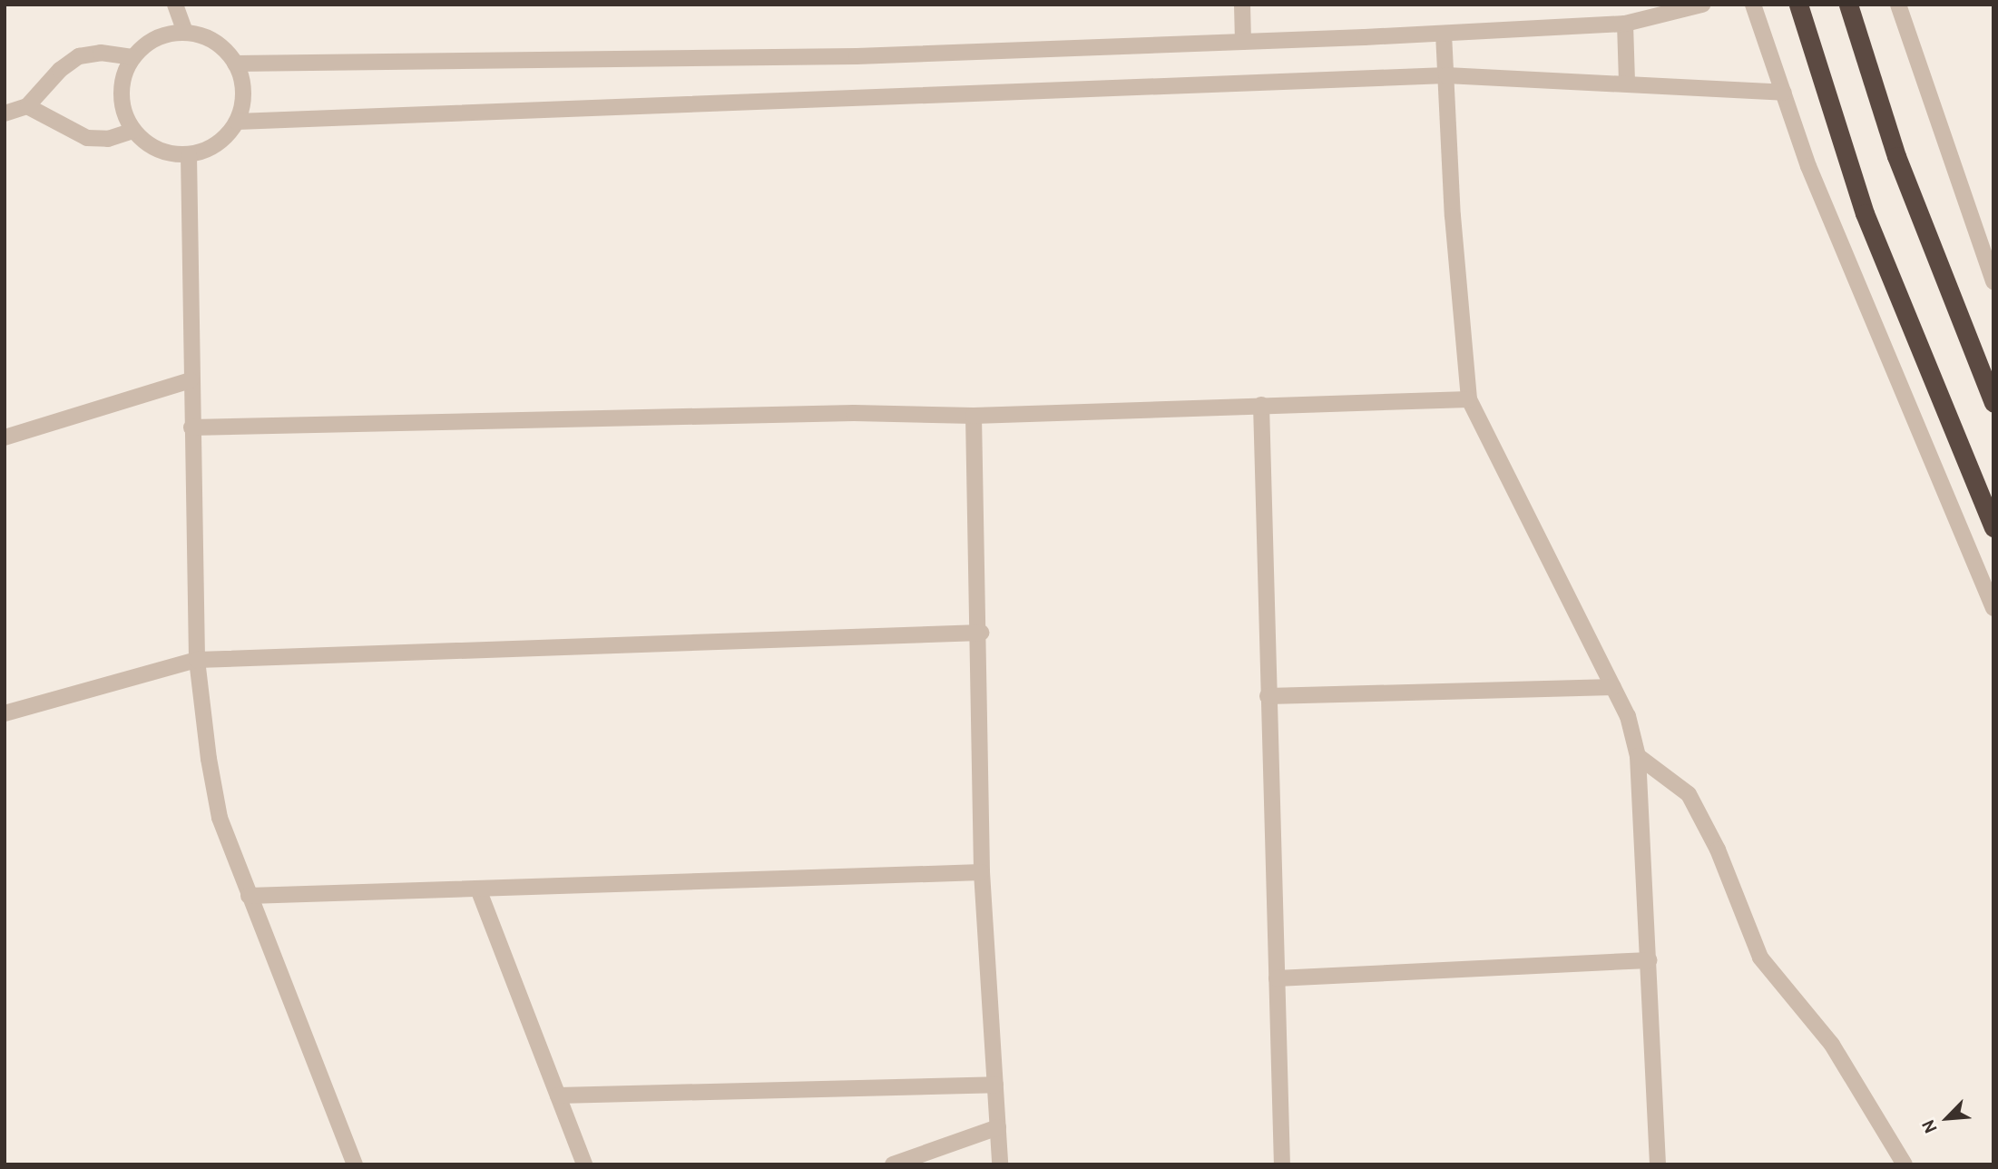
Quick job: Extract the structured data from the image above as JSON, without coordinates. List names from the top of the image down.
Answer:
{
  "north": "bottom left"
}
